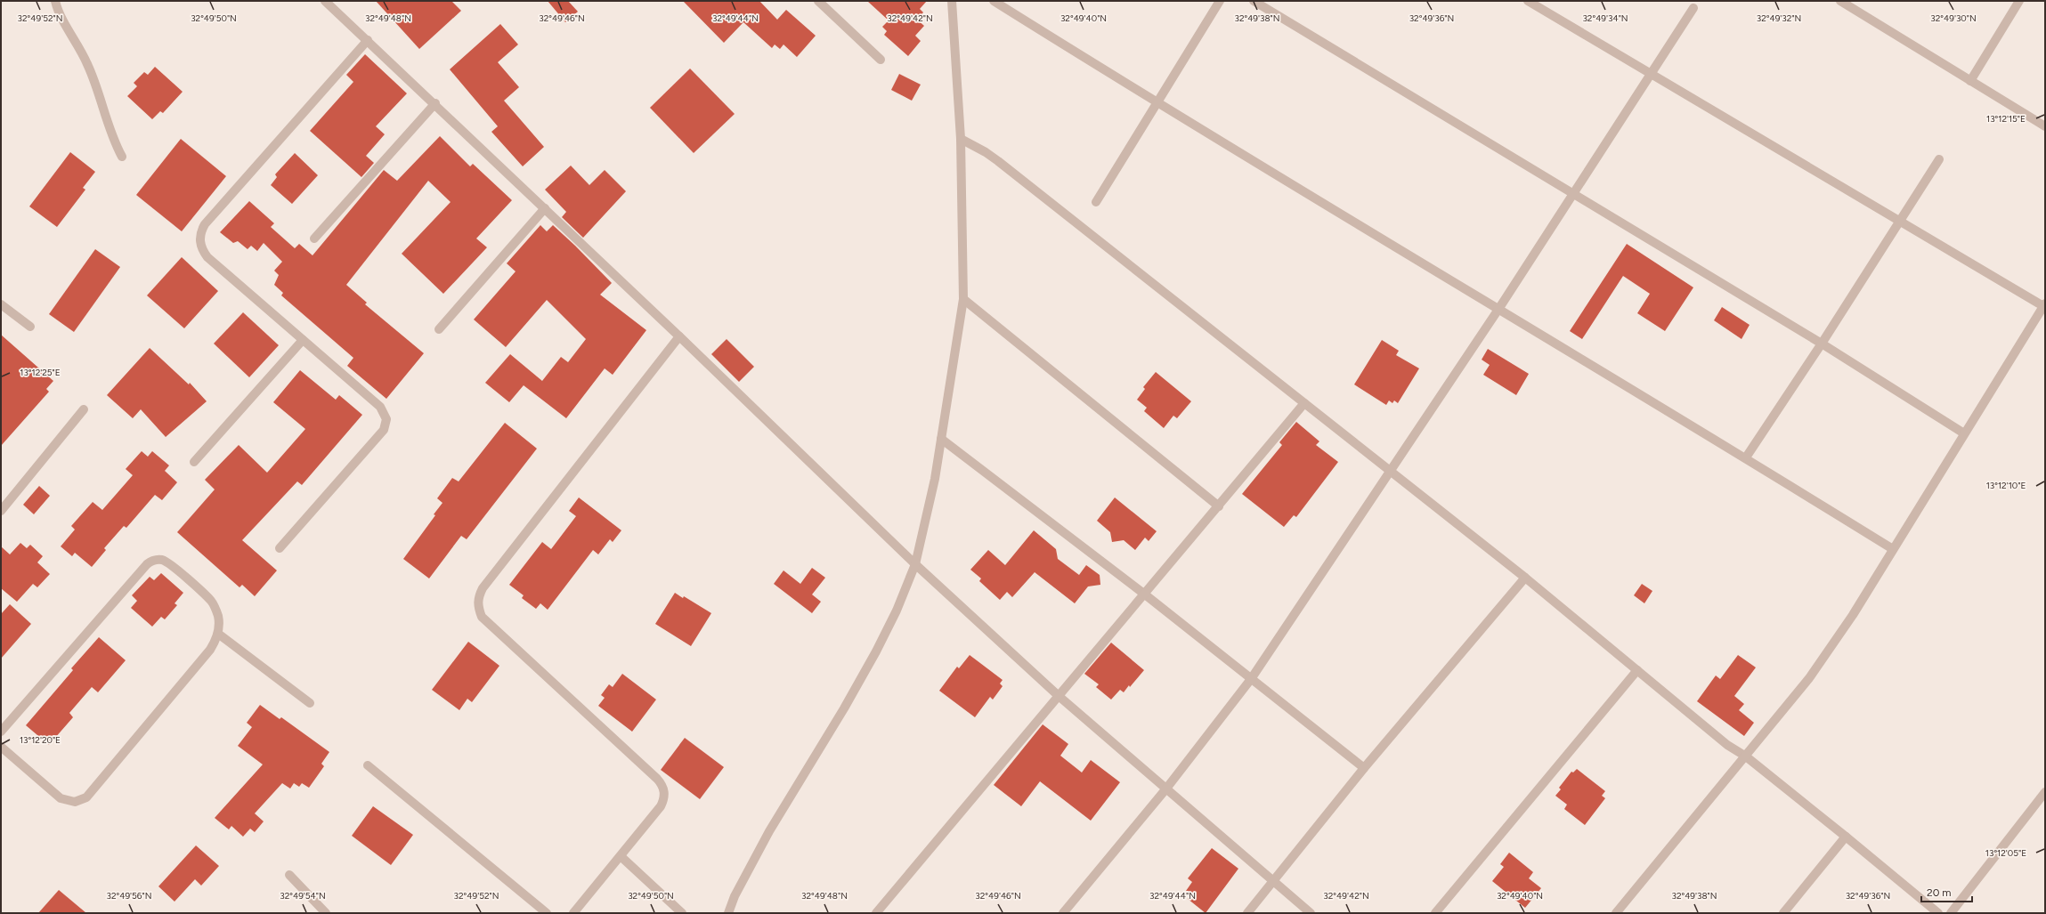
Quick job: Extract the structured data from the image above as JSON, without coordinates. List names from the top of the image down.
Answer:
{
  "scale_bar": "20 m",
  "coordinates": [
    "32°49'52\"N",
    "32°49'50\"N",
    "32°49'48\"N",
    "32°49'46\"N",
    "32°49'44\"N",
    "32°49'42\"N",
    "32°49'40\"N",
    "32°49'38\"N",
    "32°49'36\"N",
    "32°49'34\"N",
    "32°49'32\"N",
    "32°49'30\"N",
    "13°12'15\"E",
    "13°12'25\"E",
    "13°12'10\"E",
    "13°12'20\"E",
    "13°12'05\"E",
    "32°49'56\"N",
    "32°49'54\"N"
  ]
}
